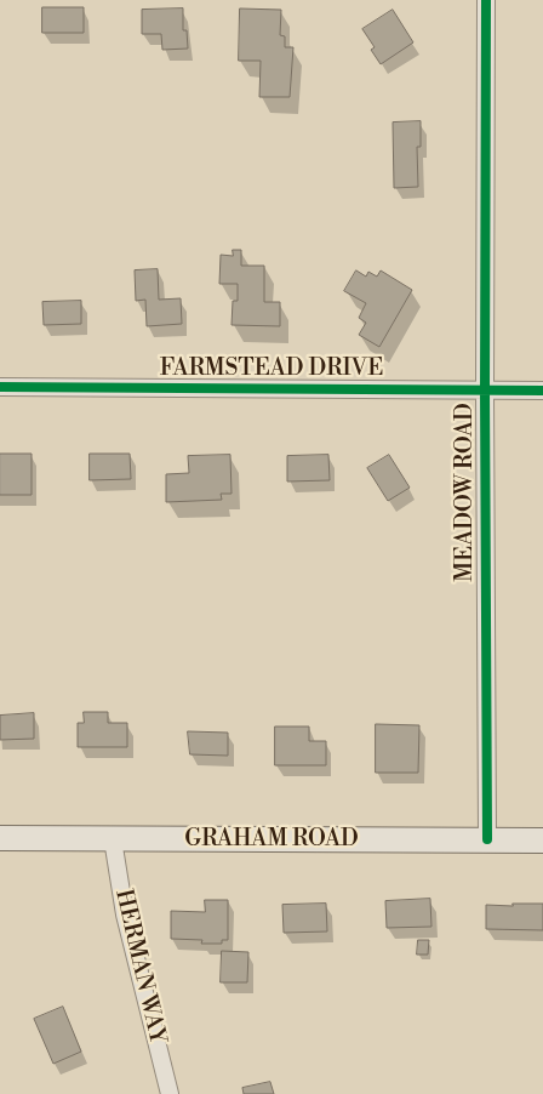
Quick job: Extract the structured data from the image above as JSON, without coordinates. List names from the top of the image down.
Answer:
{
  "streets": {
    "street": [
      "FARMSTEAD DRIVE",
      "MEADOW ROAD",
      "GRAHAM ROAD",
      "HERMAN WAY"
    ]
  },
  "crossings": [
    ["FARMSTEAD DRIVE", "MEADOW ROAD"],
    ["MEADOW ROAD", "GRAHAM ROAD"],
    ["GRAHAM ROAD", "HERMAN WAY"]
  ]
}
